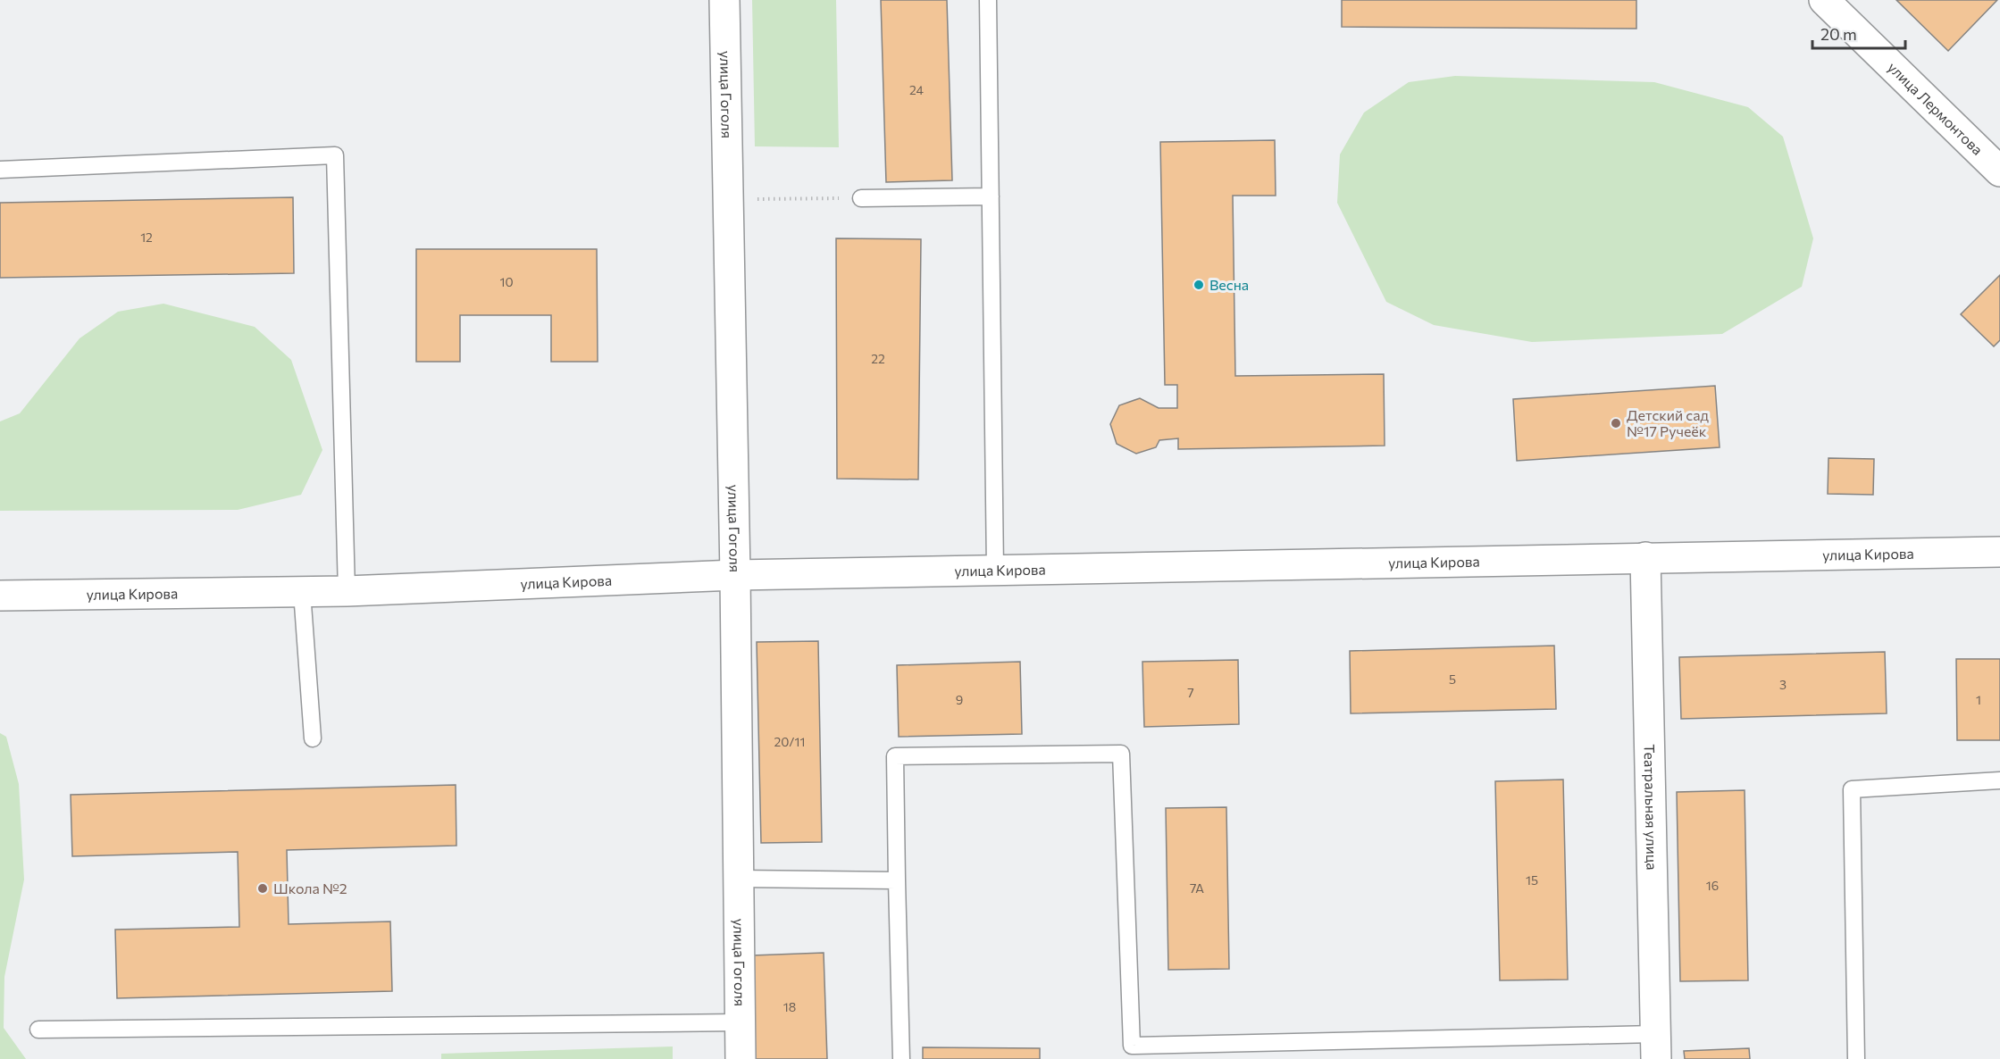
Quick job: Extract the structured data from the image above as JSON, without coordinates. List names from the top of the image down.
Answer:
{
  "streets": {
    "street": [
      "улица Гоголя",
      "улица Лермонтова",
      "улица Кирова",
      "Театральная улица"
    ]
  },
  "crossings": [
    ["улица Гоголя", "улица Кирова"],
    ["улица Кирова", "Театральная улица"]
  ],
  "places": ["Весна", "Детский сад №17 Ручеёк", "Школа №2"],
  "house_numbers": [
    "24",
    "12",
    "10",
    "22",
    "5",
    "3",
    "7",
    "9",
    "1",
    "20/11",
    "15",
    "16",
    "7А",
    "18"
  ],
  "scale_bar": "20 m"
}
